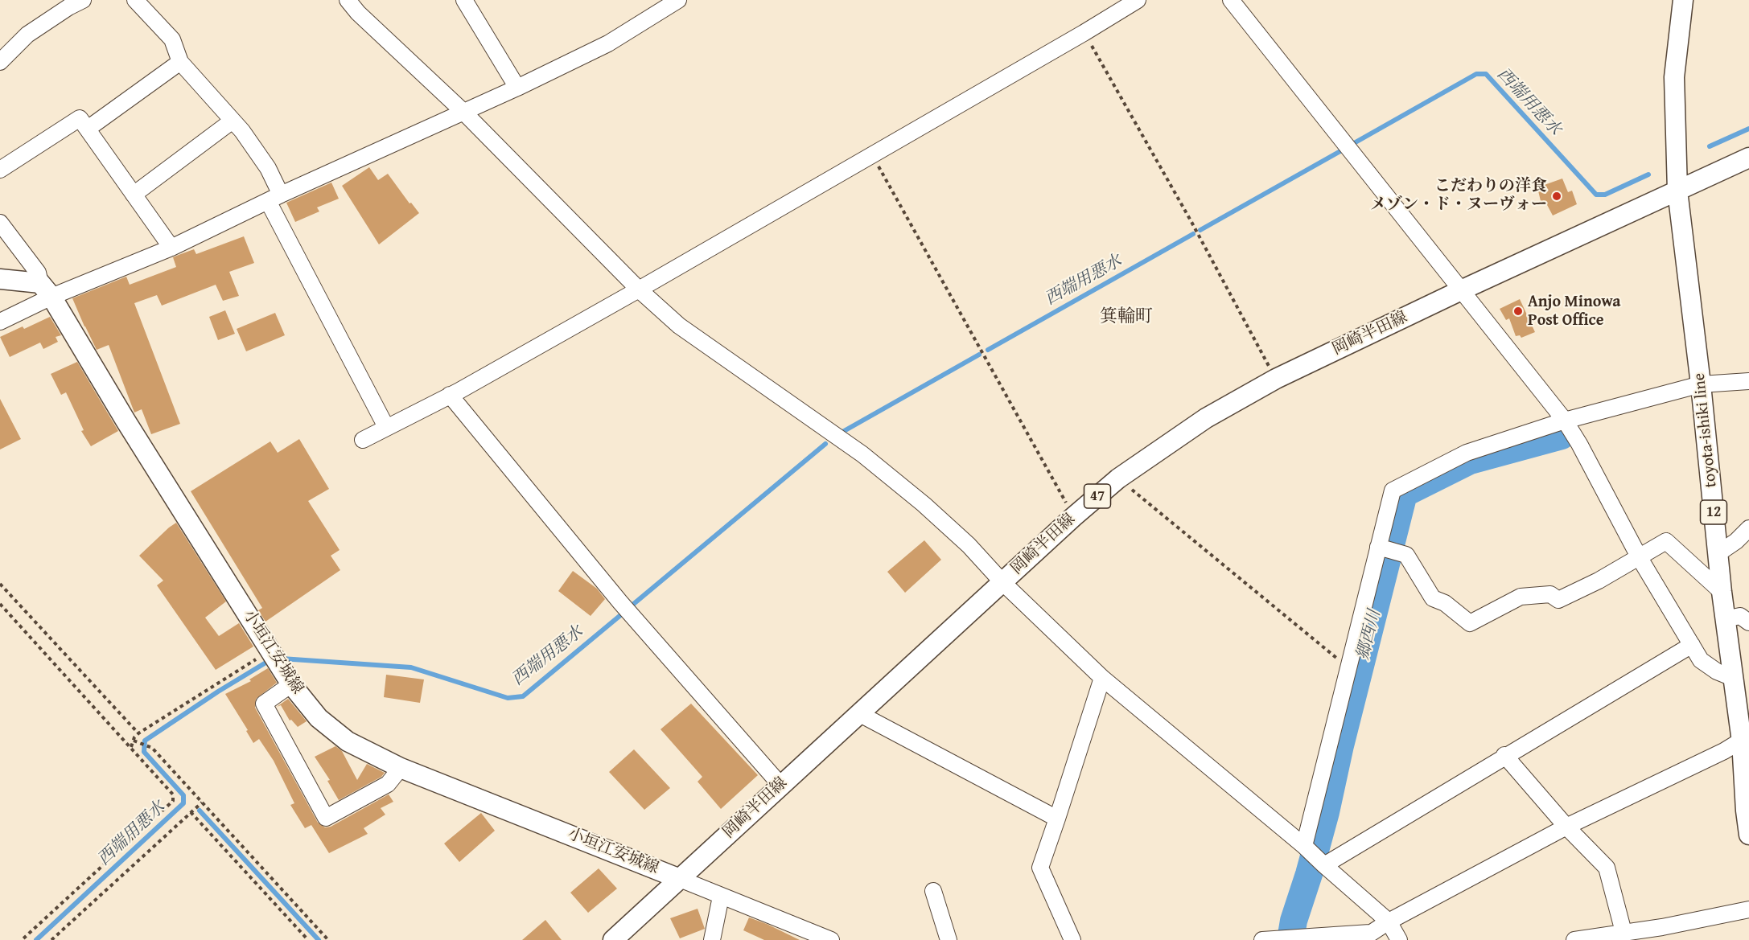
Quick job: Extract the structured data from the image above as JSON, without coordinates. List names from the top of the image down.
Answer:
{
  "streets": {
    "main road": [
      "岡崎半田線",
      "toyota-ishiki line",
      "47",
      "12",
      "小垣江安城線"
    ]
  },
  "crossings": [
    ["岡崎半田線", "toyota-ishiki line"],
    ["岡崎半田線", "小垣江安城線"]
  ],
  "districts": ["箕輪町"],
  "water": ["西端用悪水", "郷西川"],
  "places": ["こだわりの洋食 メゾン・ド・ヌーヴォー", "Anjo Minowa Post Office"]
}
